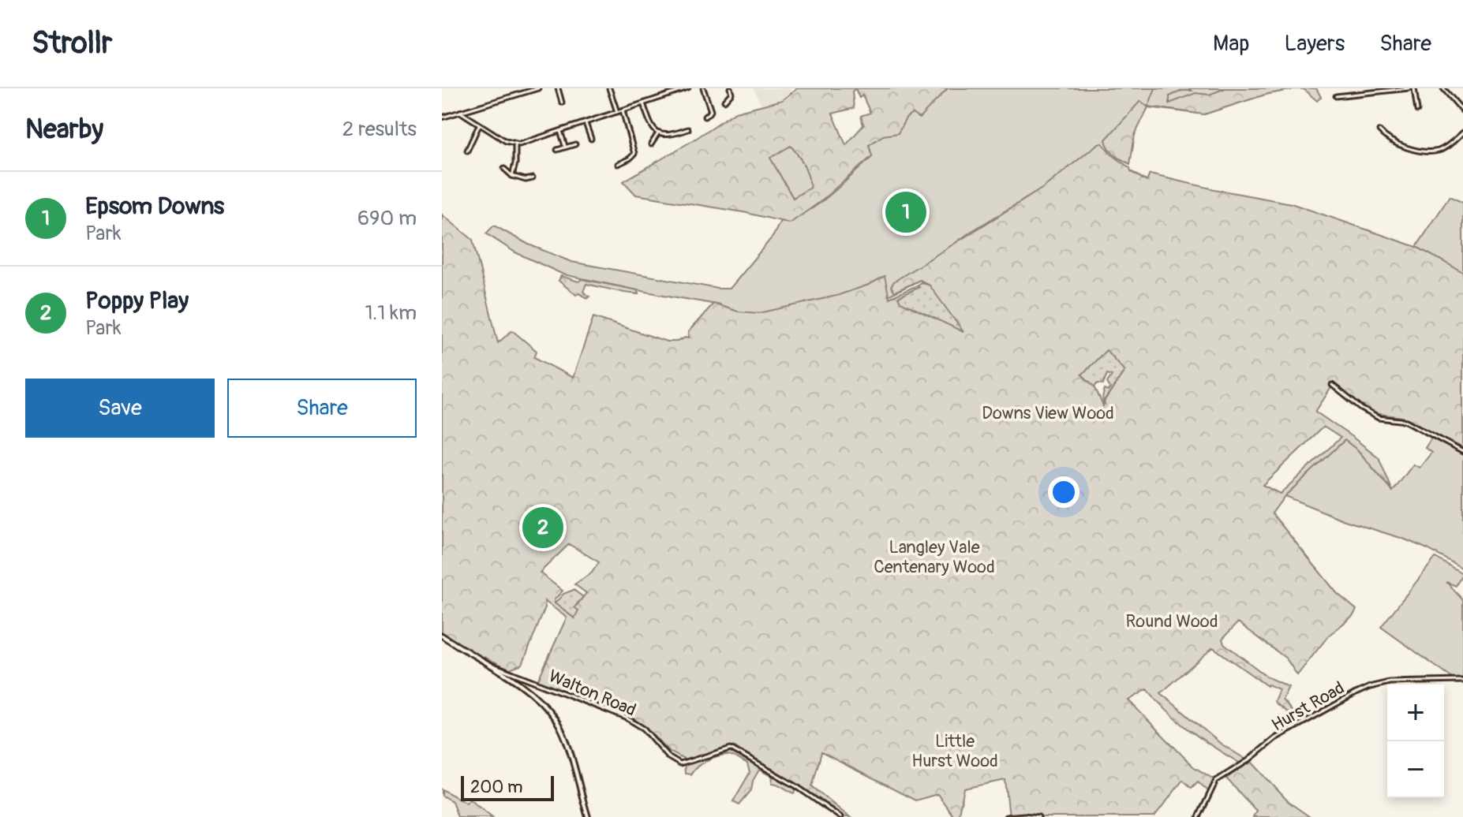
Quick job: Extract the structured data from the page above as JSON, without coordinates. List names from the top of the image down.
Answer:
{
  "streets": {
    "street": ["Walton Road", "Hurst Road"]
  },
  "parks": [
    "Downs View Wood",
    "Langley Vale Centenary Wood",
    "Round Wood",
    "Little Hurst Wood"
  ],
  "scale_bar": "200 m",
  "page": {
    "header": "Strollr",
    "nav": ["Map", "Layers", "Share"],
    "heading": ["Nearby", "2 results"],
    "list": [
      {
        "mark": "1",
        "name": "Epsom Downs",
        "note": "Park",
        "value": "690 m"
      },
      {
        "mark": "2",
        "name": "Poppy Play",
        "note": "Park",
        "value": "1.1 km"
      }
    ],
    "pins": ["1", "2"],
    "buttons": ["Save", "Share"],
    "map_buttons": ["+", "−"],
    "scale": "200 m"
  }
}
